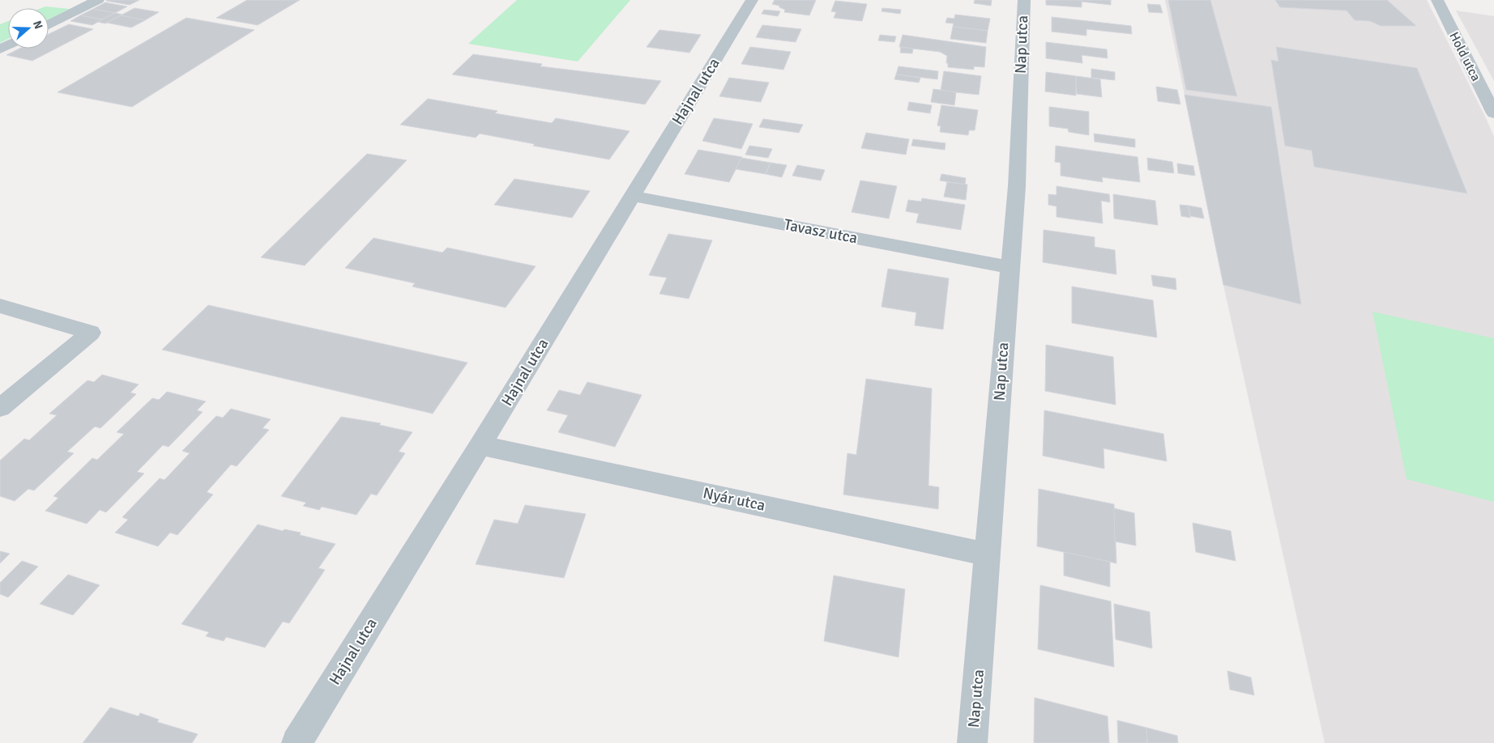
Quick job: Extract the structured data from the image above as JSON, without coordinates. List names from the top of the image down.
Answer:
{
  "streets": {
    "street": [
      "Nap utca",
      "Hold utca",
      "Hajnal utca",
      "Tavasz utca",
      "Nyár utca"
    ]
  },
  "crossings": [
    ["Nap utca", "Tavasz utca"],
    ["Nap utca", "Nyár utca"],
    ["Hajnal utca", "Tavasz utca"],
    ["Hajnal utca", "Nyár utca"]
  ],
  "north": "right"
}
